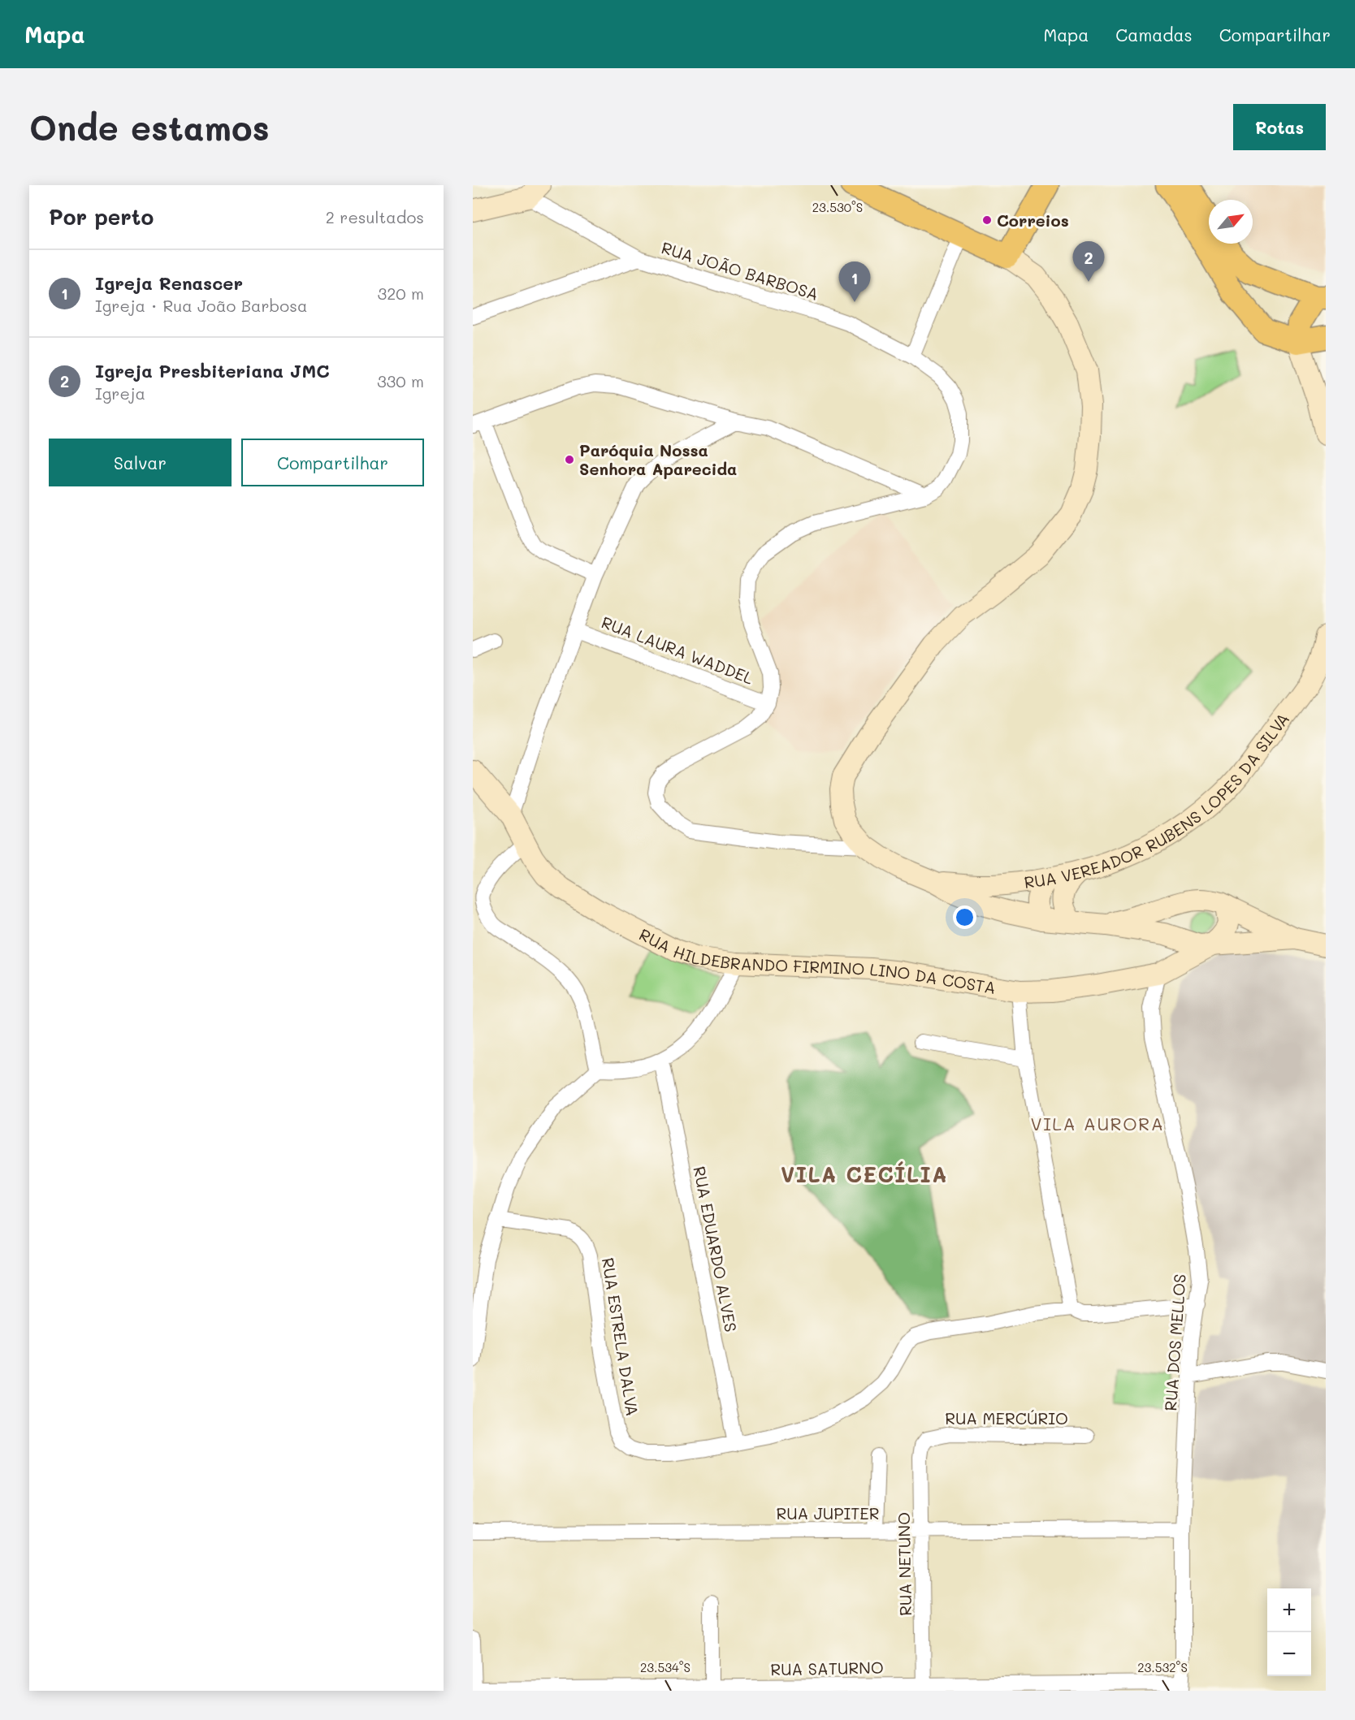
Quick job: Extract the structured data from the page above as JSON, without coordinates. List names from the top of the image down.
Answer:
{
  "streets": {
    "street": [
      "RUA JOÃO BARBOSA",
      "RUA LAURA WADDEL",
      "RUA VEREADOR RUBENS LOPES DA SILVA",
      "RUA HILDEBRANDO FIRMINO LINO DA COSTA",
      "RUA EDUARDO ALVES",
      "RUA ESTRELA DALVA",
      "RUA DOS MELLOS",
      "RUA MERCÚRIO",
      "RUA JUPITER",
      "RUA NETUNO",
      "RUA SATURNO"
    ]
  },
  "crossings": [
    ["RUA JOÃO BARBOSA", "RUA LAURA WADDEL"],
    ["RUA HILDEBRANDO FIRMINO LINO DA COSTA", "RUA DOS MELLOS"],
    ["RUA EDUARDO ALVES", "RUA ESTRELA DALVA"],
    ["RUA DOS MELLOS", "RUA JUPITER"],
    ["RUA DOS MELLOS", "RUA SATURNO"],
    ["RUA MERCÚRIO", "RUA NETUNO"],
    ["RUA JUPITER", "RUA NETUNO"],
    ["RUA NETUNO", "RUA SATURNO"]
  ],
  "districts": ["VILA AURORA", "VILA CECÍLIA"],
  "places": ["Correios", "Paróquia Nossa Senhora Aparecida"],
  "north": "top right",
  "page": {
    "header": "Mapa",
    "nav": ["Mapa", "Camadas", "Compartilhar"],
    "buttons": [
      "Rotas",
      ["Salvar", "Compartilhar"]
    ],
    "title": "Onde estamos",
    "heading": ["Por perto", "2 resultados"],
    "pins": ["2", "1"],
    "list": [
      {
        "mark": "1",
        "name": "Igreja Renascer",
        "note": "Igreja · Rua João Barbosa",
        "value": "320 m"
      },
      {
        "mark": "2",
        "name": "Igreja Presbiteriana JMC",
        "note": "Igreja",
        "value": "330 m"
      }
    ],
    "map_buttons": ["+", "−"]
  },
  "coordinates": ["23.530°S", "23.534°S", "23.532°S"]
}
